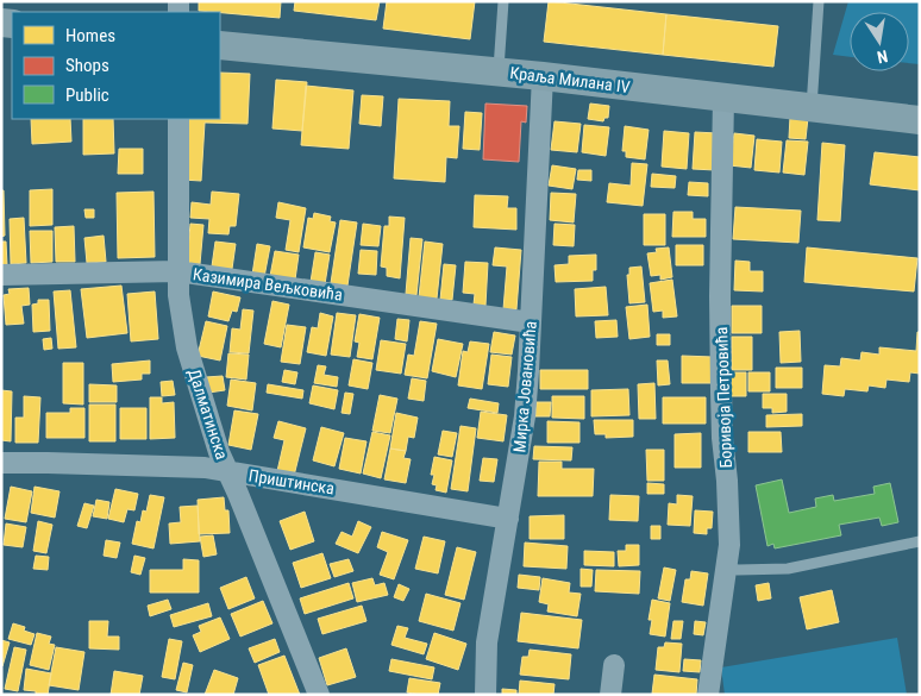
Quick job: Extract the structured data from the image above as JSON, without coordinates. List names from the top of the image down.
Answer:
{
  "streets": {
    "main road": ["Краља Милана IV"],
    "street": [
      "Казимира Вељковића",
      "Мирка Јовановића",
      "Боривоја Петровића",
      "Далматинска",
      "Приштинска"
    ]
  },
  "crossings": [
    ["Краља Милана IV", "Мирка Јовановића"],
    ["Краља Милана IV", "Боривоја Петровића"],
    ["Казимира Вељковића", "Мирка Јовановића"],
    ["Казимира Вељковића", "Далматинска"],
    ["Мирка Јовановића", "Приштинска"],
    ["Далматинска", "Приштинска"]
  ],
  "legend": ["Homes", "Shops", "Public"],
  "north": "bottom"
}
